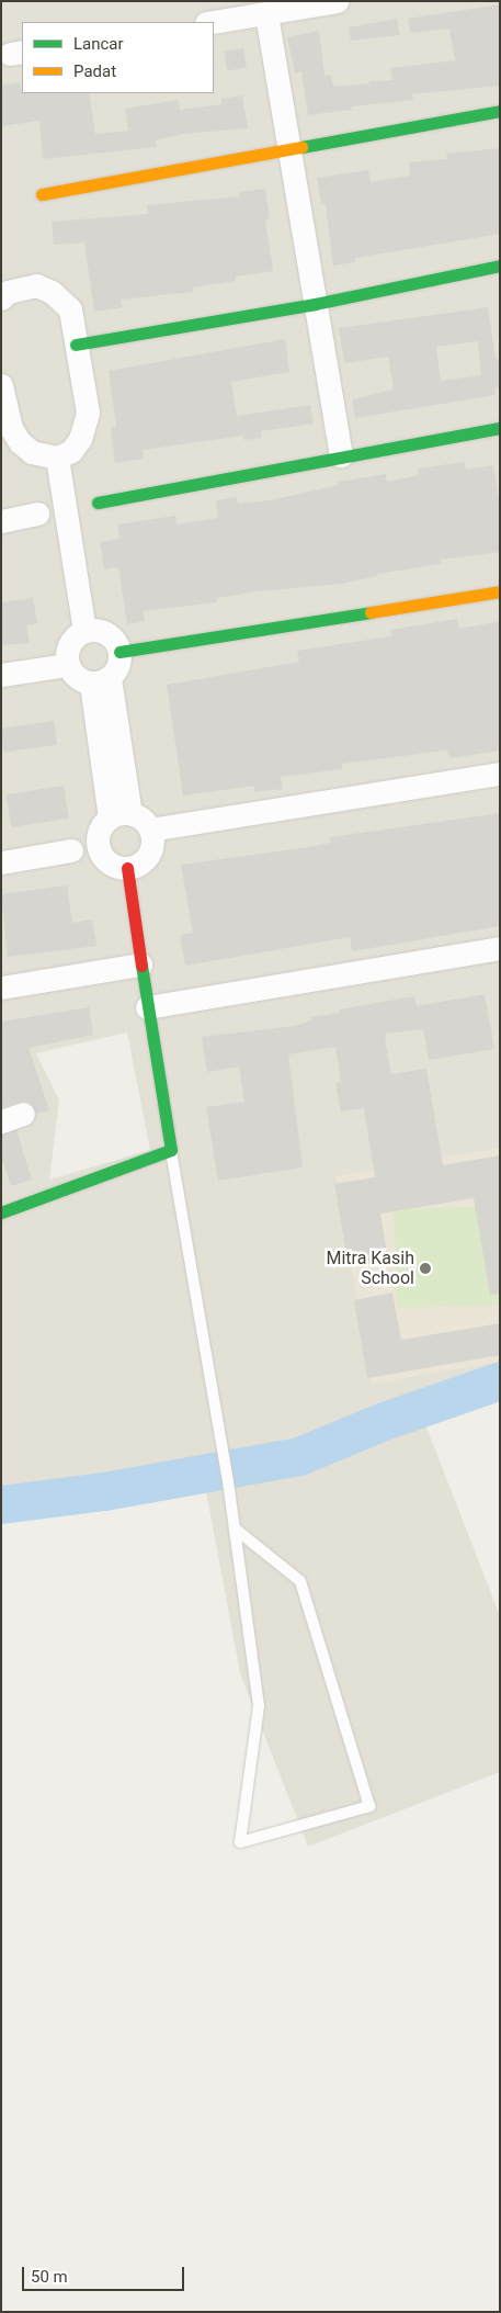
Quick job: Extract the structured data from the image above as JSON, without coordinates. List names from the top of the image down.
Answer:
{
  "places": ["Mitra Kasih School"],
  "legend": ["Lancar", "Padat"],
  "scale_bar": "50 m"
}
